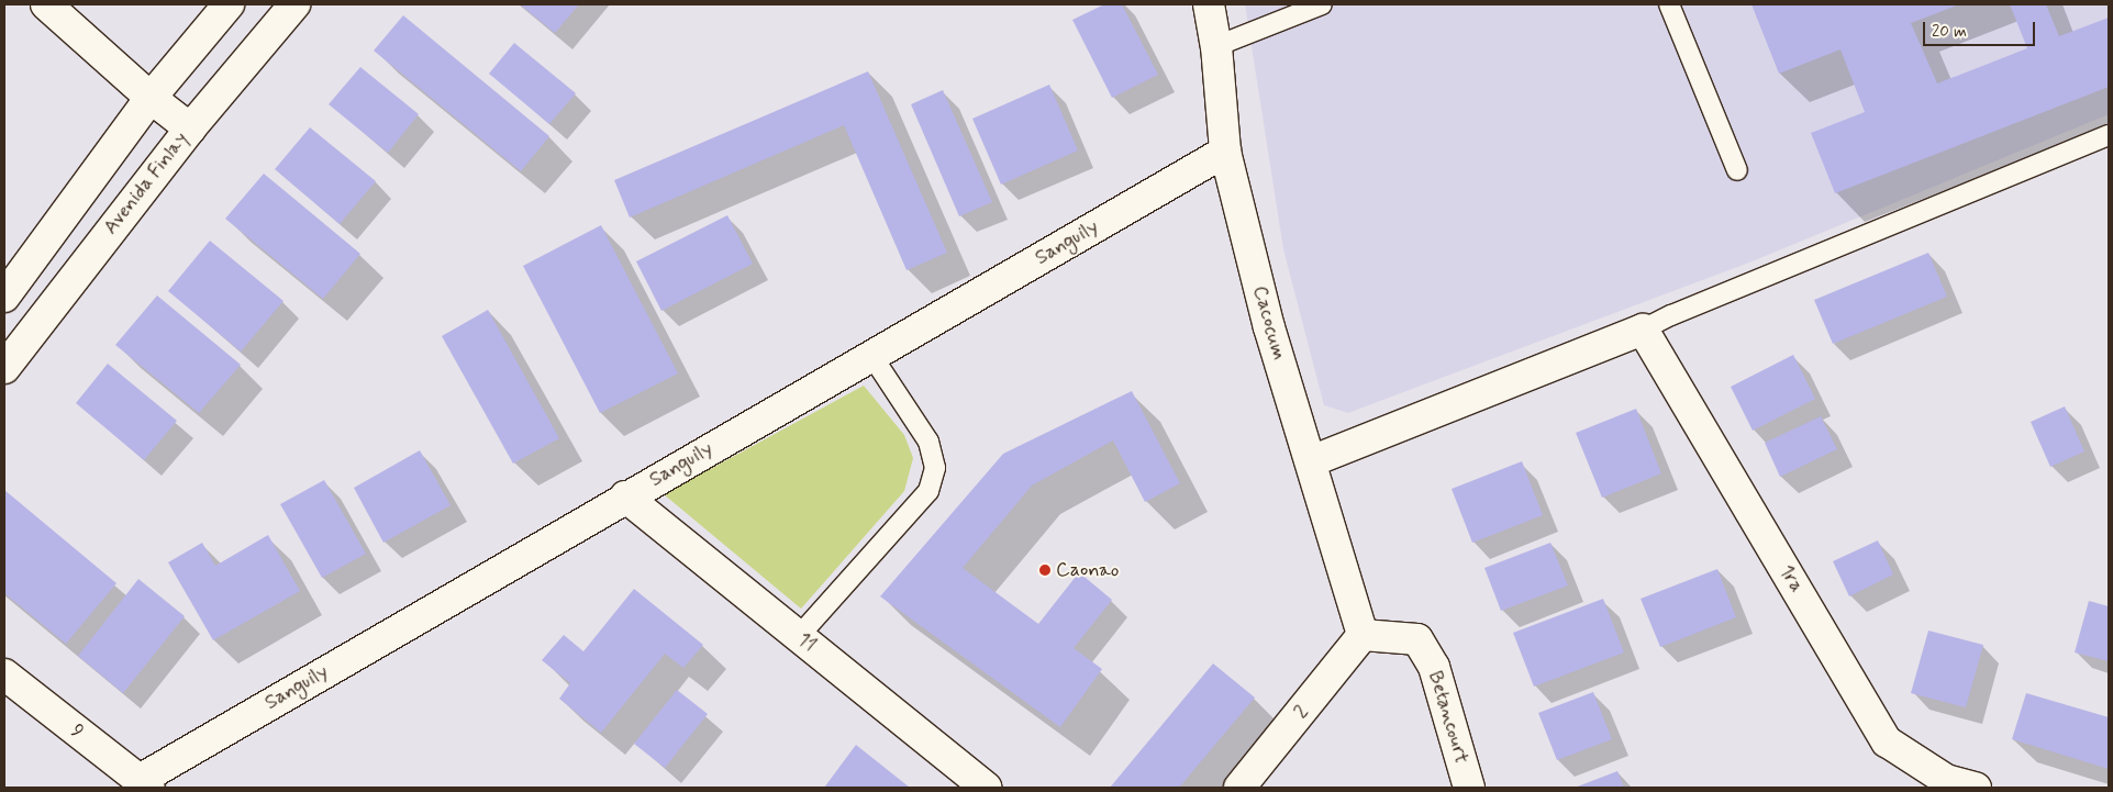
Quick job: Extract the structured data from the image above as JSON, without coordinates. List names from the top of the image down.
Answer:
{
  "streets": {
    "street": [
      "Avenida Finlay",
      "Sanguily",
      "Cacocum",
      "1ra",
      "11",
      "2",
      "Betancourt",
      "9"
    ]
  },
  "crossings": [
    ["Sanguily", "Cacocum"],
    ["Sanguily", "11"],
    ["Sanguily", "9"],
    ["Cacocum", "2"],
    ["Cacocum", "Betancourt"],
    ["2", "Betancourt"]
  ],
  "places": ["Caonao"],
  "scale_bar": "20 m"
}
